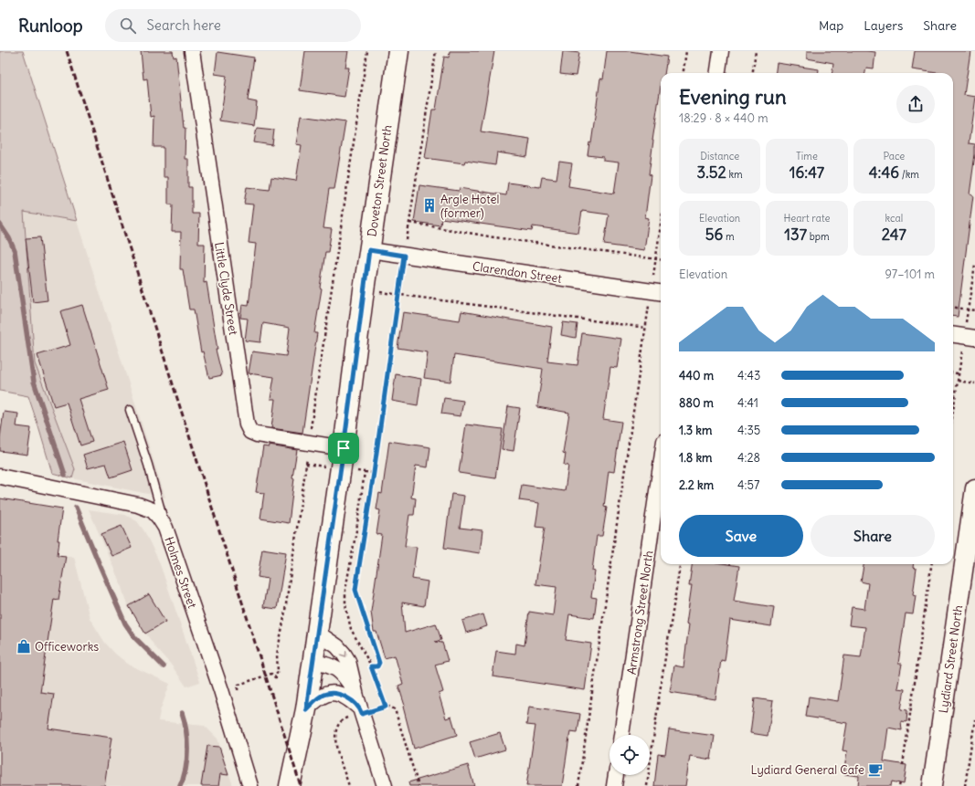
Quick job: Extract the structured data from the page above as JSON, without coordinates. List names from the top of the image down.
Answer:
{
  "streets": {
    "main road": ["Doveton Street North"],
    "street": [
      "Clarendon Street",
      "Little Clyde Street",
      "Holmes Street",
      "Armstrong Street North",
      "Lydiard Street North"
    ]
  },
  "crossings": [
    ["Doveton Street North", "Clarendon Street"],
    ["Doveton Street North", "Little Clyde Street"]
  ],
  "places": {
    "building": ["Argle Hotel (former)"],
    "shop": ["Officeworks"],
    "cafe": ["Lydiard General Cafe"]
  },
  "page": {
    "header": "Runloop",
    "search": "Search here",
    "nav": ["Map", "Layers", "Share"],
    "heading": ["Evening run", "18:29 · 8 × 440 m"],
    "stats": [
      ["Distance", "3.52 km"],
      ["Time", "16:47"],
      ["Pace", "4:46 /km"],
      ["Elevation", "56 m"],
      ["Heart rate", "137 bpm"],
      ["kcal", "247"]
    ],
    "chart": ["Elevation", "97–101 m"],
    "list": [
      {
        "name": "440 m",
        "note": "4:43"
      },
      {
        "name": "880 m",
        "note": "4:41"
      },
      {
        "name": "1.3 km",
        "note": "4:35"
      },
      {
        "name": "1.8 km",
        "note": "4:28"
      },
      {
        "name": "2.2 km",
        "note": "4:57"
      }
    ],
    "buttons": ["Save", "Share"]
  }
}
